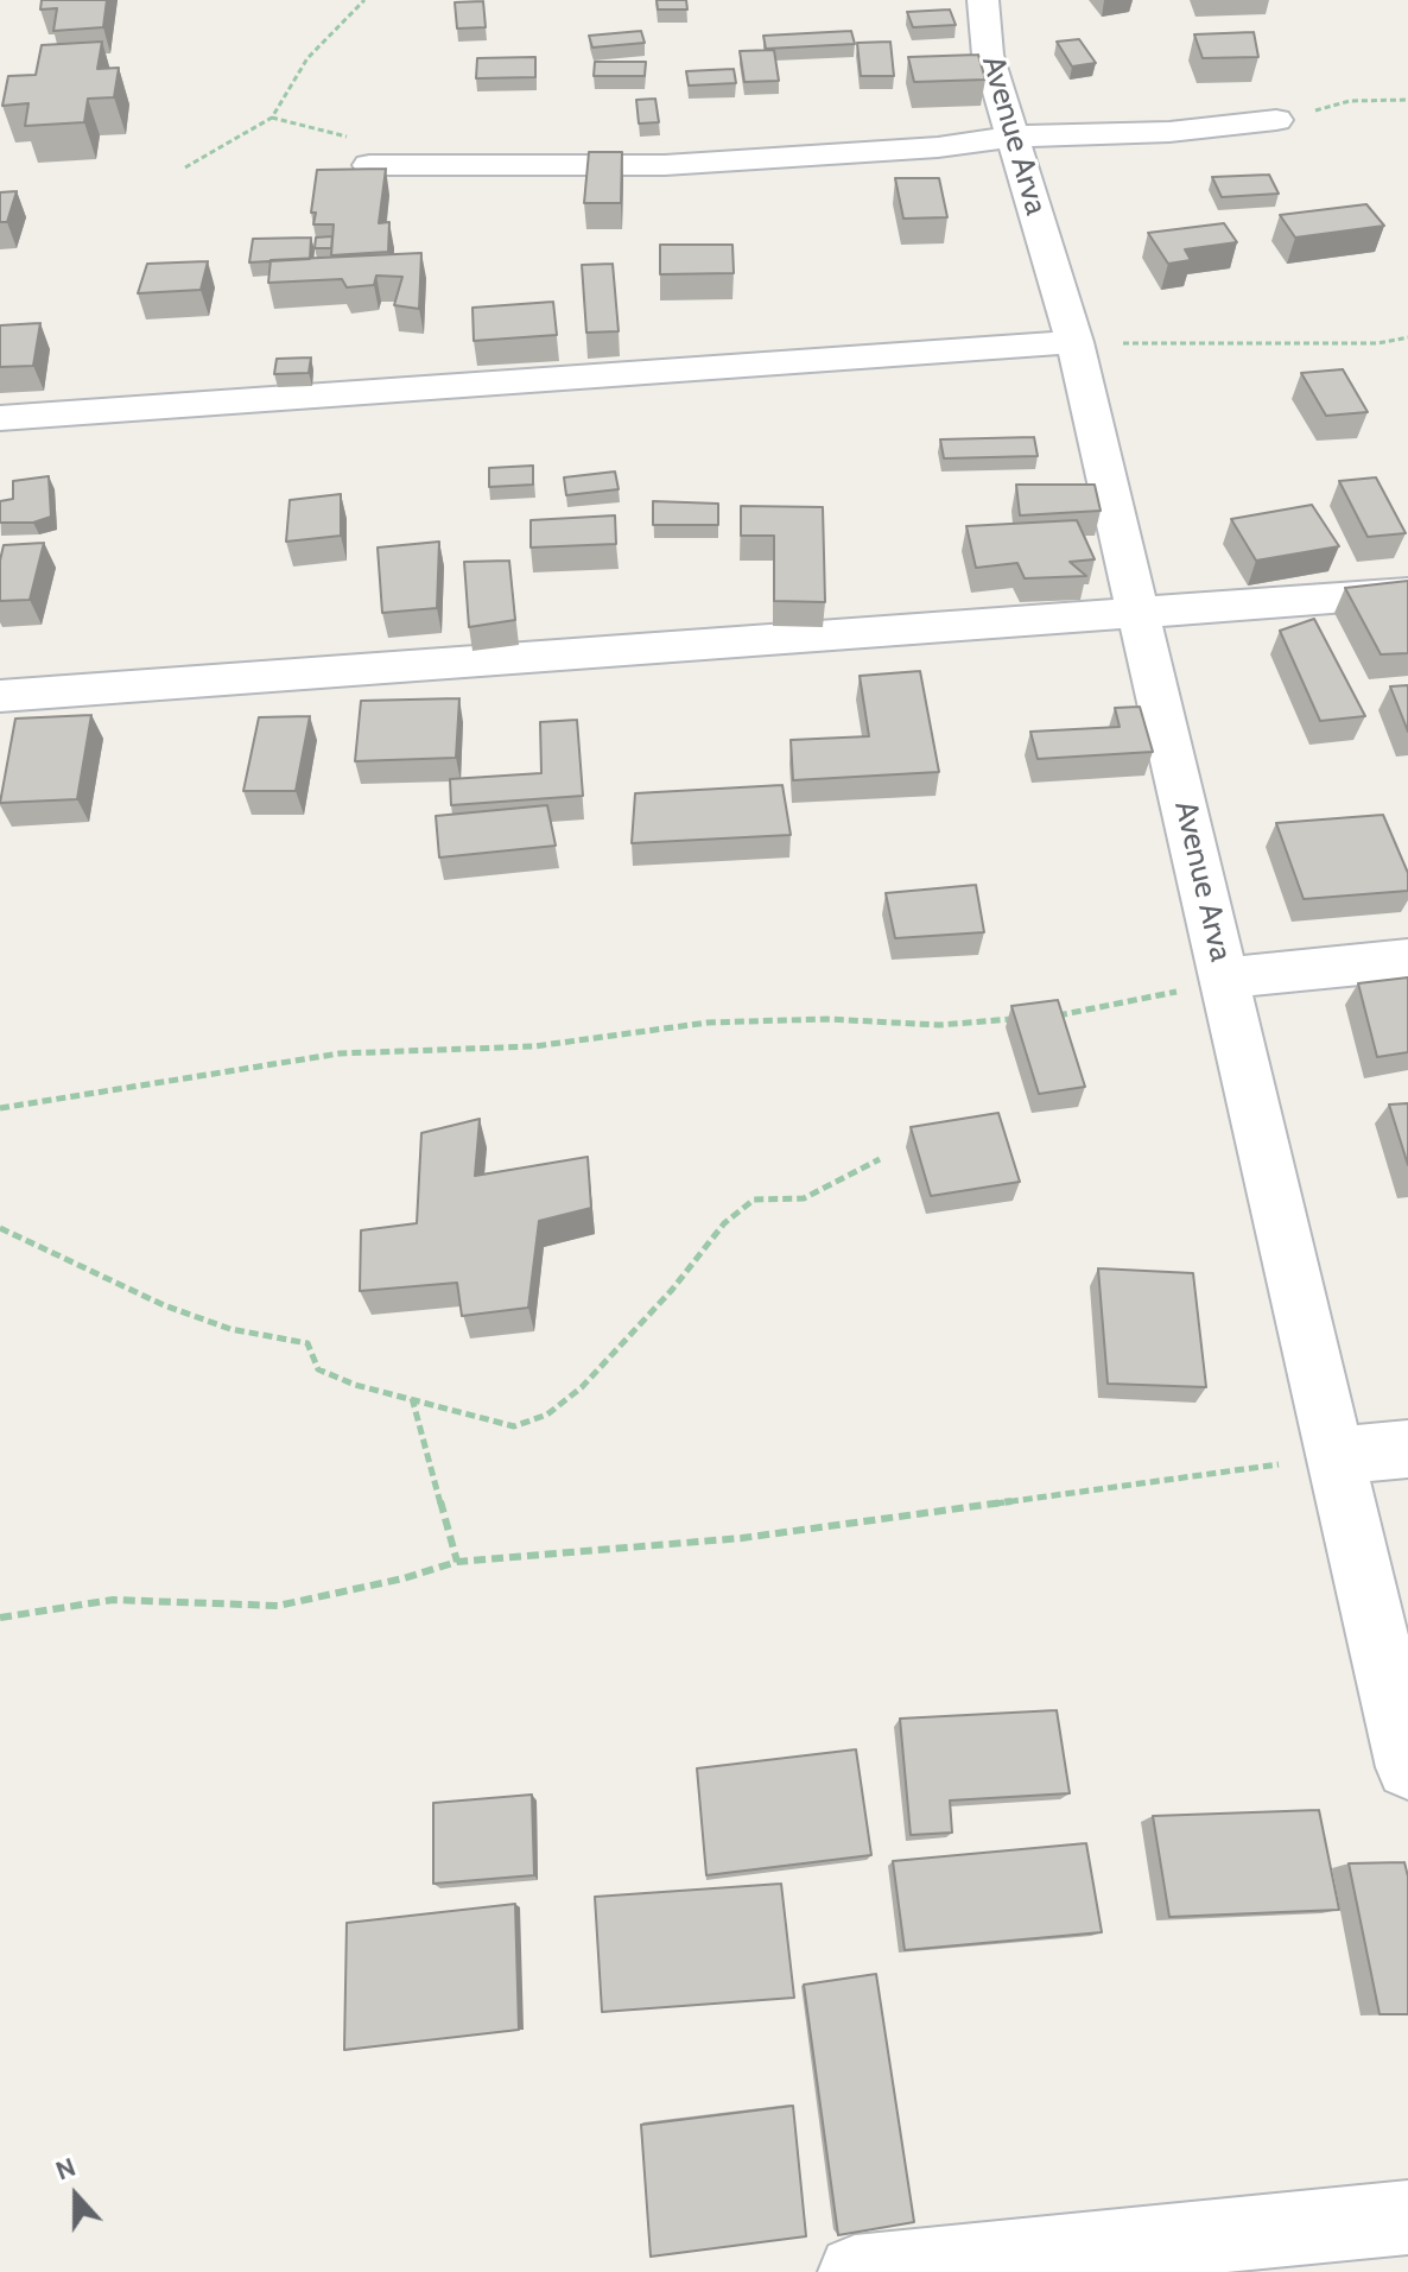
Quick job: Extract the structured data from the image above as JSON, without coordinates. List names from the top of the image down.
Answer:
{
  "streets": {
    "street": ["Avenue Arva"]
  },
  "north": "top"
}
